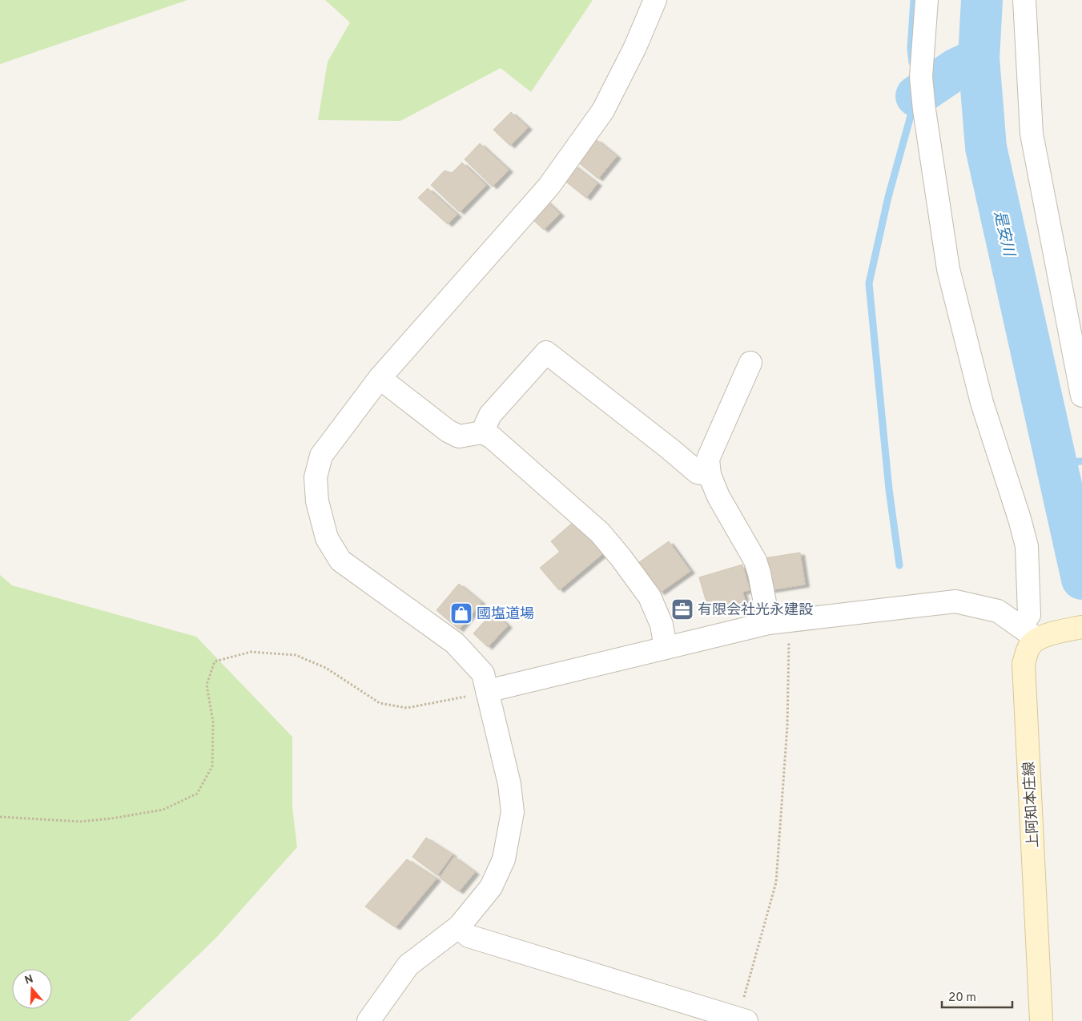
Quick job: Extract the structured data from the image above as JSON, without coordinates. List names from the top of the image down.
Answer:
{
  "streets": {
    "main road": ["上阿知本庄線"]
  },
  "water": ["是安川"],
  "places": {
    "office": ["有限会社光永建設"],
    "shop": ["國塩道場"]
  },
  "scale_bar": "20 m",
  "north": "top"
}
